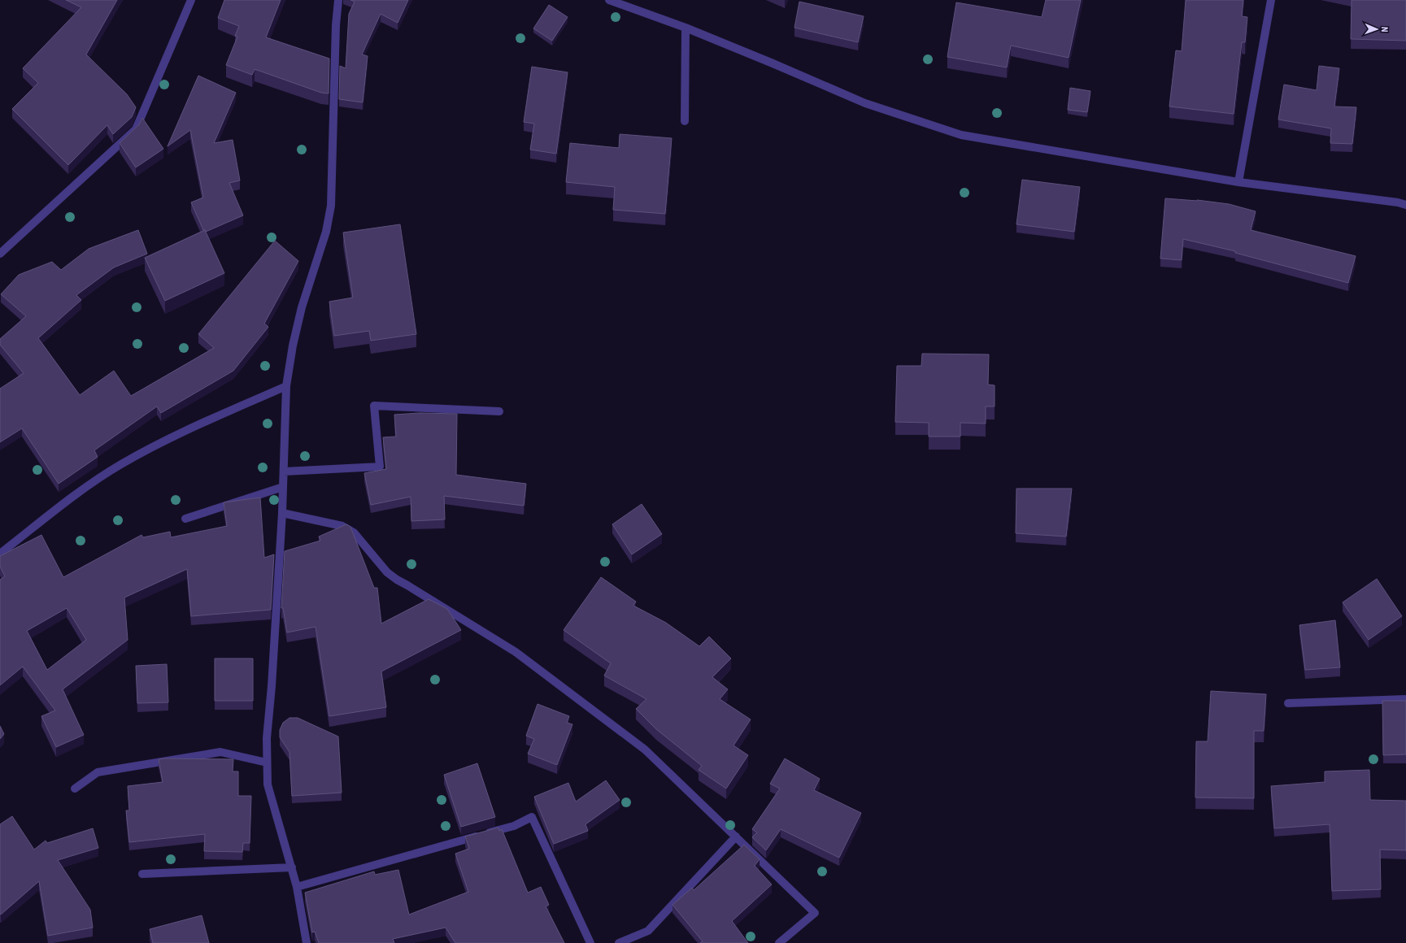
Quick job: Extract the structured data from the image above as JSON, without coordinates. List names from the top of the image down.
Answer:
{
  "north": "right"
}
